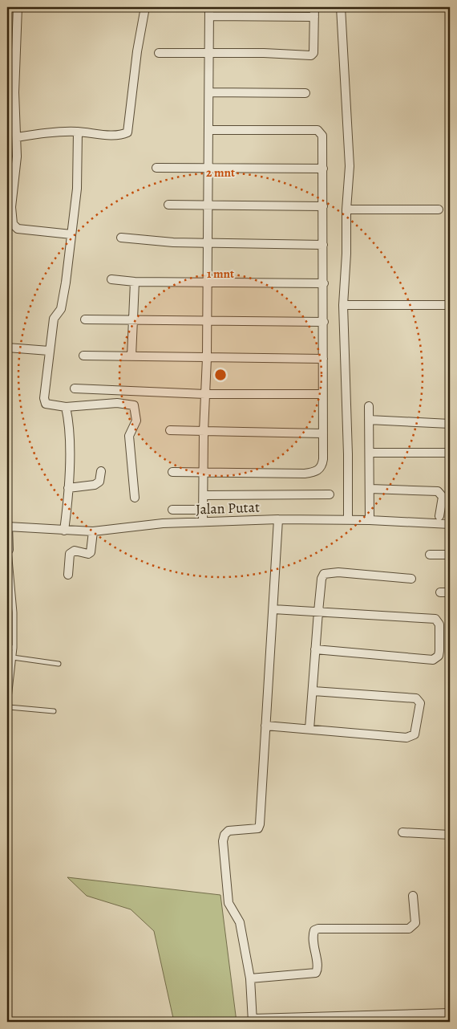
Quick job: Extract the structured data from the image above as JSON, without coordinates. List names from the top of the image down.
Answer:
{
  "streets": {
    "street": ["Jalan Putat"]
  },
  "rings": ["2 mnt", "1 mnt"]
}
